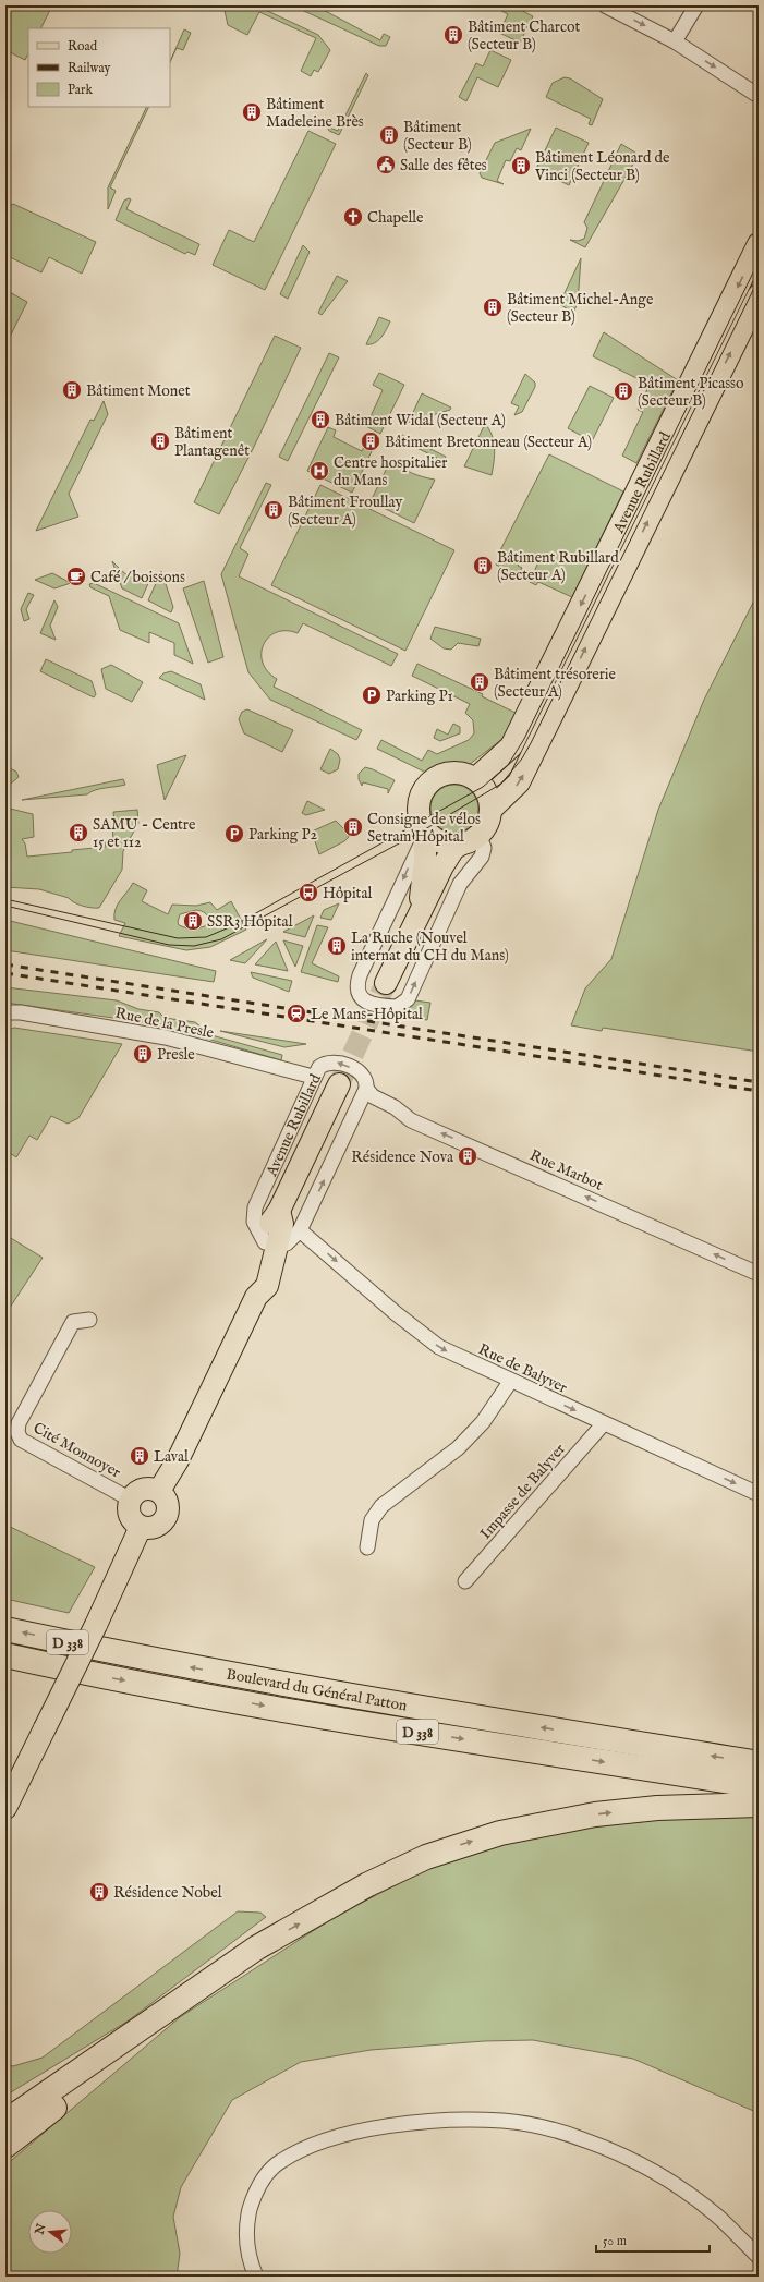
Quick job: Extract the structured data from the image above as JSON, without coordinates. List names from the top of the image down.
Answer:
{
  "streets": {
    "highway": ["D 338", "Boulevard du Général Patton"],
    "main road": ["Avenue Rubillard"],
    "street": [
      "Rue de la Presle",
      "Rue Marbot",
      "Rue de Balyver",
      "Cité Monnoyer",
      "Impasse de Balyver"
    ]
  },
  "crossings": [
    ["Avenue Rubillard", "Rue de la Presle"],
    ["Avenue Rubillard", "Rue Marbot"],
    ["Avenue Rubillard", "Cité Monnoyer"],
    ["Rue de Balyver", "Impasse de Balyver"]
  ],
  "one_way": ["Rue Marbot", "Rue de Balyver"],
  "places": {
    "building": [
      "Bâtiment Charcot (Secteur B)",
      "Bâtiment Madeleine Brès",
      "Bâtiment (Secteur B)",
      "Bâtiment Léonard de Vinci (Secteur B)",
      "Bâtiment Michel-Ange (Secteur B)",
      "Bâtiment Monet",
      "Bâtiment Picasso (Secteur B)",
      "Bâtiment Widal (Secteur A)",
      "Bâtiment Plantagenêt",
      "Bâtiment Bretonneau (Secteur A)",
      "Bâtiment Froullay (Secteur A)",
      "Bâtiment Rubillard (Secteur A)",
      "Bâtiment trésorerie (Secteur A)",
      "Consigne de vélos Setram Hôpital",
      "SAMU - Centre 15 et 112",
      "SSR3 Hôpital",
      "La Ruche (Nouvel internat du CH du Mans)",
      "Presle",
      "Résidence Nova",
      "Laval",
      "Résidence Nobel"
    ],
    "public building": ["Salle des fêtes"],
    "church": ["Chapelle"],
    "hospital": ["Centre hospitalier du Mans"],
    "cafe": ["Café / boissons"],
    "parking": ["Parking P1", "Parking P2"],
    "bus stop": ["Hôpital"],
    "station": ["Le Mans-Hôpital"]
  },
  "legend": ["Road", "Railway", "Park"],
  "scale_bar": "50 m",
  "north": "left"
}
